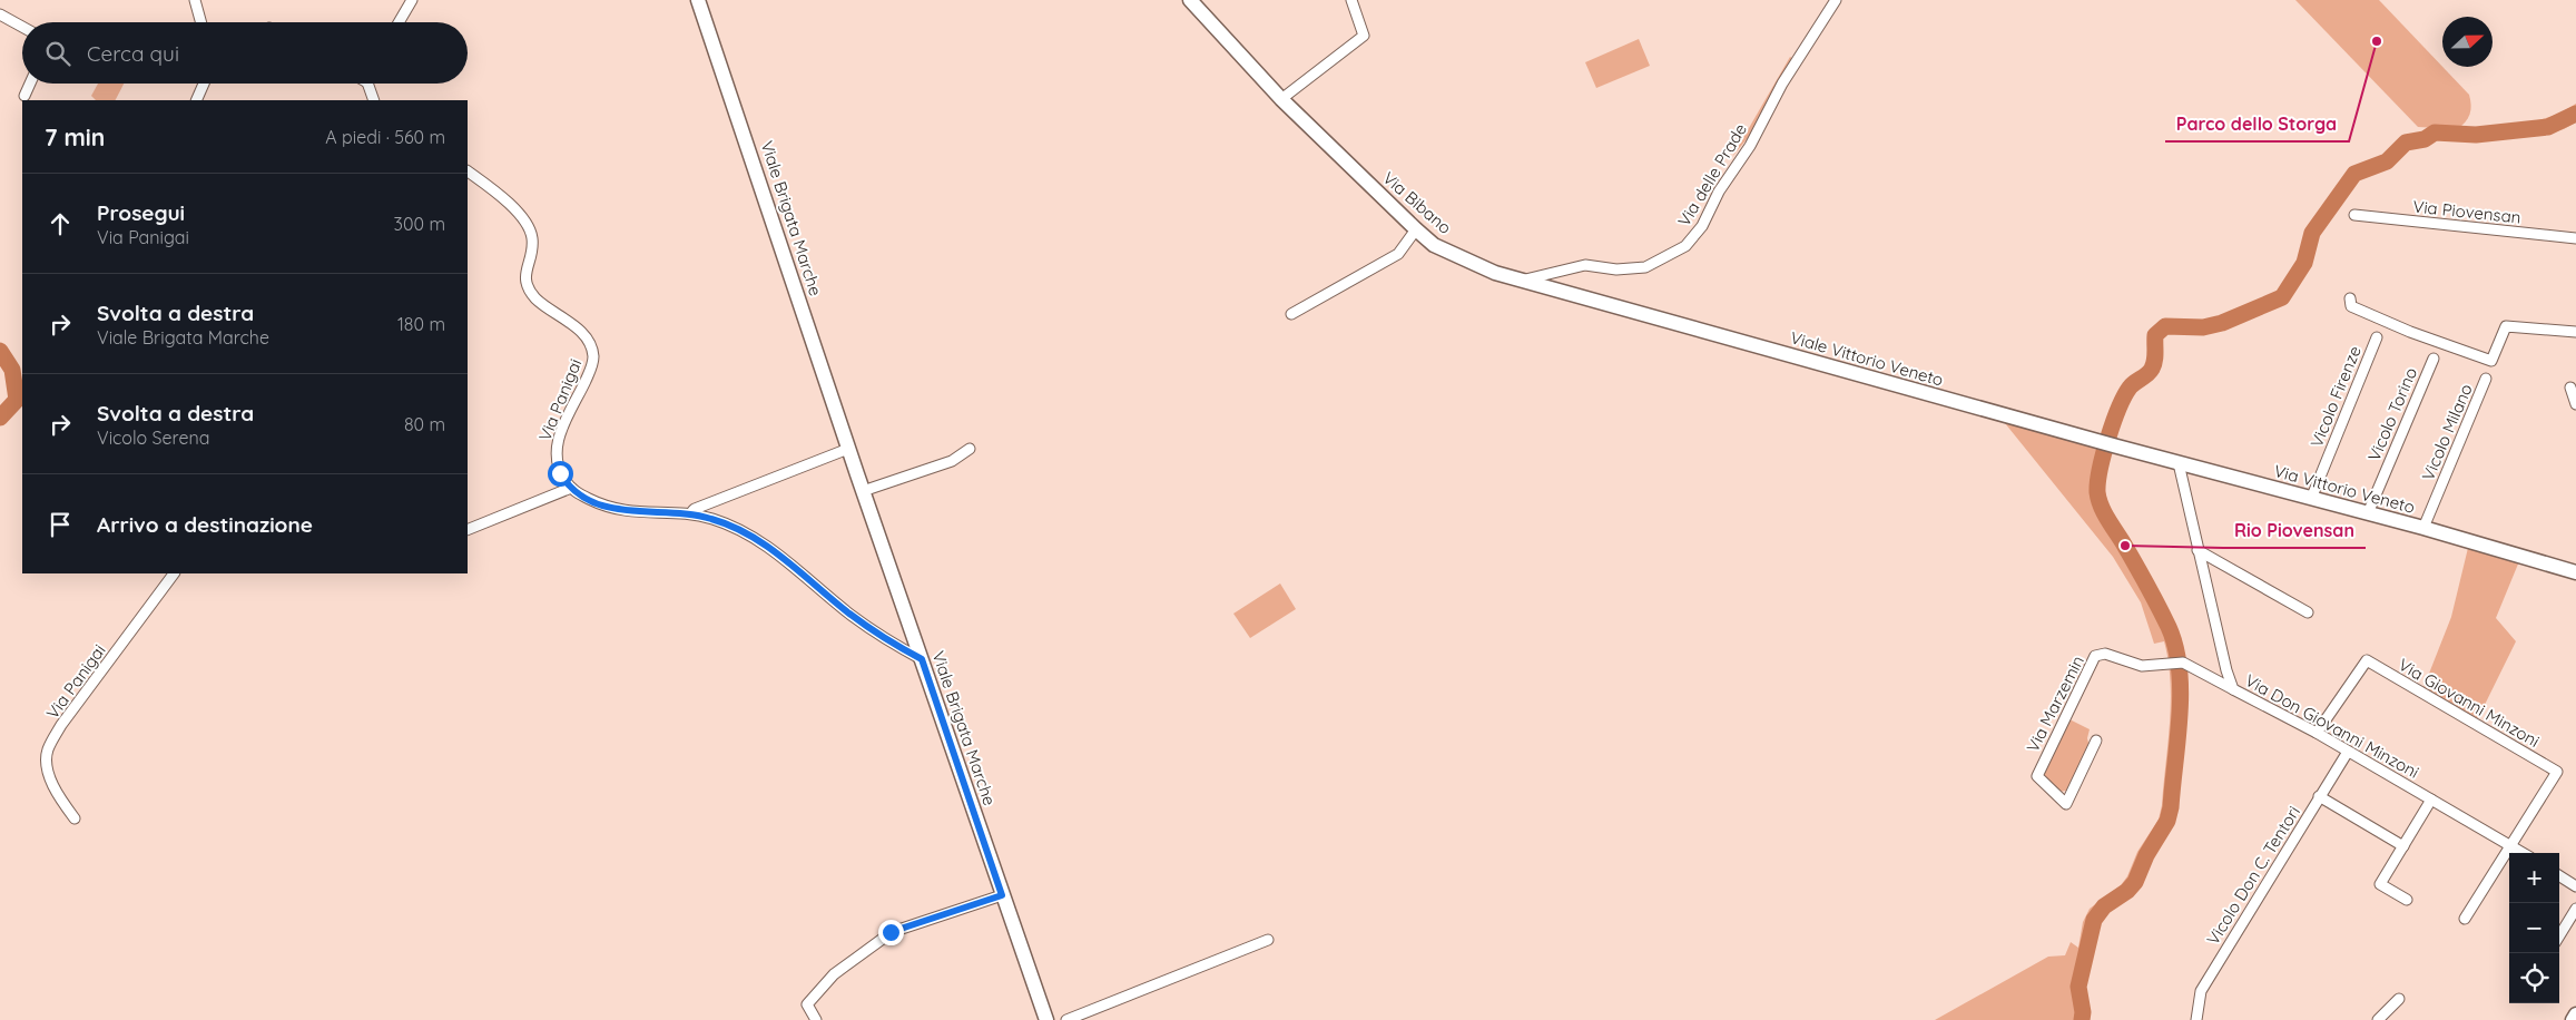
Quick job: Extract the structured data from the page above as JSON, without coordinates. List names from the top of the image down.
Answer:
{
  "streets": {
    "street": [
      "Via delle Prade",
      "Via Bibano",
      "Via Piovensan",
      "Viale Brigata Marche",
      "Viale Vittorio Veneto",
      "Vicolo Firenze",
      "Via Panigai",
      "Vicolo Torino",
      "Vicolo Milano",
      "Via Vittorio Veneto",
      "Via Giovanni Minzoni",
      "Via Marzemin",
      "Via Don Giovanni Minzoni",
      "Vicolo Don C. Tentori"
    ]
  },
  "crossings": [
    ["Via delle Prade", "Via Bibano"],
    ["Via Bibano", "Viale Vittorio Veneto"],
    ["Viale Brigata Marche", "Via Panigai"],
    ["Viale Vittorio Veneto", "Via Vittorio Veneto"],
    ["Vicolo Firenze", "Via Vittorio Veneto"],
    ["Vicolo Torino", "Via Vittorio Veneto"],
    ["Vicolo Milano", "Via Vittorio Veneto"],
    ["Via Vittorio Veneto", "Via Don Giovanni Minzoni"],
    ["Via Giovanni Minzoni", "Via Don Giovanni Minzoni"],
    ["Via Marzemin", "Via Don Giovanni Minzoni"],
    ["Via Don Giovanni Minzoni", "Vicolo Don C. Tentori"]
  ],
  "places": ["Parco dello Storga", "Rio Piovensan"],
  "north": "right",
  "page": {
    "search": "Cerca qui",
    "heading": ["7 min", "A piedi · 560 m"],
    "list": [
      ["Prosegui", "Via Panigai", "300 m"],
      ["Svolta a destra", "Viale Brigata Marche", "180 m"],
      ["Svolta a destra", "Vicolo Serena", "80 m"],
      "Arrivo a destinazione"
    ],
    "map_buttons": ["+", "−"]
  }
}
